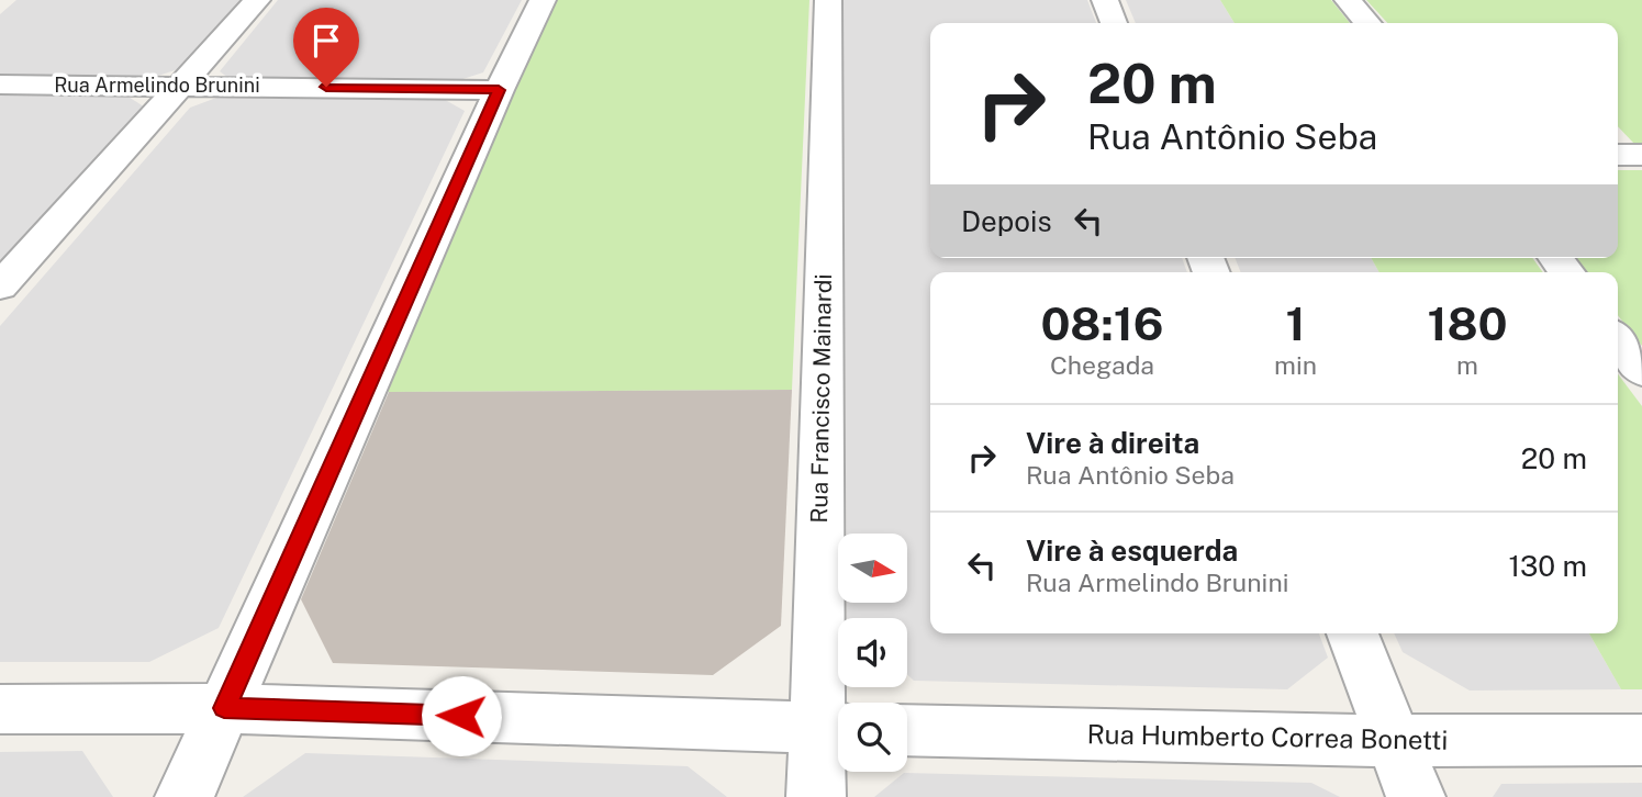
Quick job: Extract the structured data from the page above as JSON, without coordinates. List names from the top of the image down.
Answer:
{
  "streets": {
    "street": ["Rua Armelindo Brunini", "Rua Francisco Mainardi", "Rua Humberto Correa Bonetti"]
  },
  "north": "right",
  "page": {
    "turn": ["20 m", "Rua Antônio Seba"],
    "then": "Depois",
    "eta": [
      "08:16",
      "Chegada",
      "1",
      "min",
      "180",
      "m"
    ],
    "list": [
      {
        "name": "Vire à direita",
        "note": "Rua Antônio Seba",
        "value": "20 m"
      },
      {
        "name": "Vire à esquerda",
        "note": "Rua Armelindo Brunini",
        "value": "130 m"
      }
    ]
  }
}
